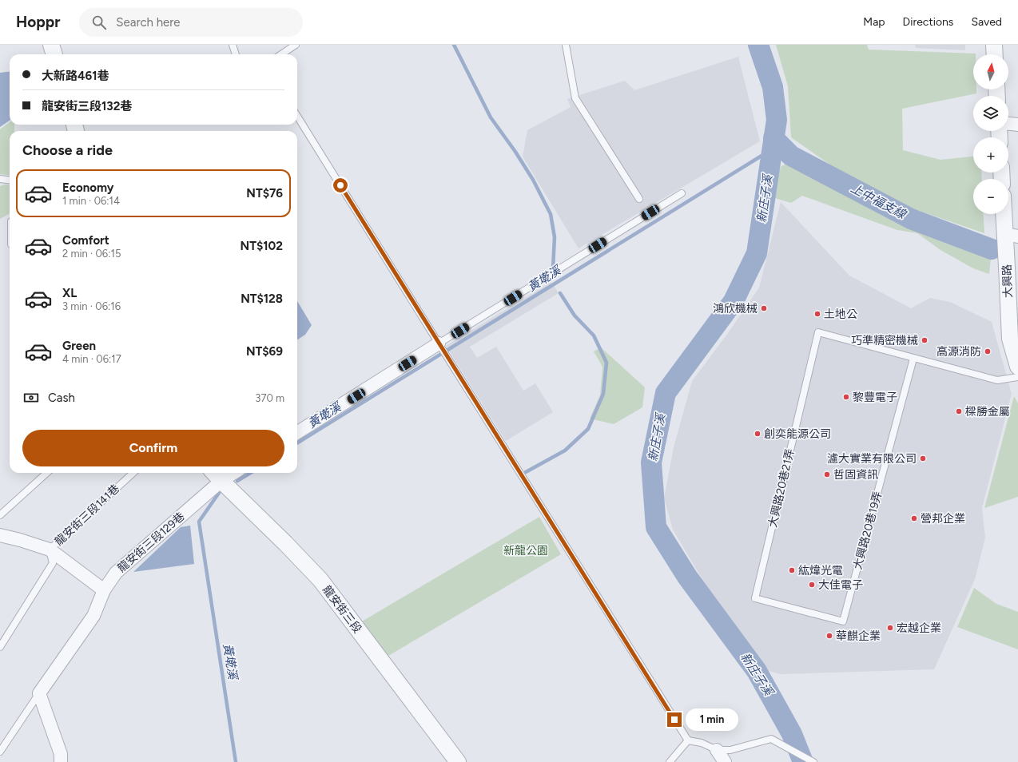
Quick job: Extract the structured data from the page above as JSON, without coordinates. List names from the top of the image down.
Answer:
{
  "streets": {
    "street": ["大興路", "龍安街三段129巷", "龍安街三段"],
    "lane": ["大興路20巷21弄", "龍安街三段141巷", "大興路20巷19弄"]
  },
  "crossings": [
    ["大興路20巷21弄", "大興路20巷19弄"],
    ["龍安街三段129巷", "龍安街三段"]
  ],
  "water": ["新庄子溪", "上中福支線", "黃墘溪"],
  "parks": ["新龍公園"],
  "places": [
    "鴻欣機械",
    "土地公",
    "巧準精密機械",
    "高源消防",
    "黎豐電子",
    "樑勝金屬",
    "創奕能源公司",
    "濾大實業有限公司",
    "哲固資訊",
    "營邦企業",
    "紘煒光電",
    "大佳電子",
    "宏越企業",
    "華麒企業"
  ],
  "north": "top",
  "page": {
    "header": "Hoppr",
    "search": "Search here",
    "nav": ["Map", "Directions", "Saved"],
    "map_buttons": ["+", "−"],
    "banner": ["大新路461巷", "龍安街三段132巷"],
    "heading": "Choose a ride",
    "list": [
      {
        "name": "Economy",
        "note": "1 min · 06:14",
        "value": "NT$76"
      },
      {
        "name": "Comfort",
        "note": "2 min · 06:15",
        "value": "NT$102"
      },
      {
        "name": "XL",
        "note": "3 min · 06:16",
        "value": "NT$128"
      },
      {
        "name": "Green",
        "note": "4 min · 06:17",
        "value": "NT$69"
      }
    ],
    "pay": ["Cash", "370 m"],
    "buttons": "Confirm",
    "bubble": "1 min"
  }
}
